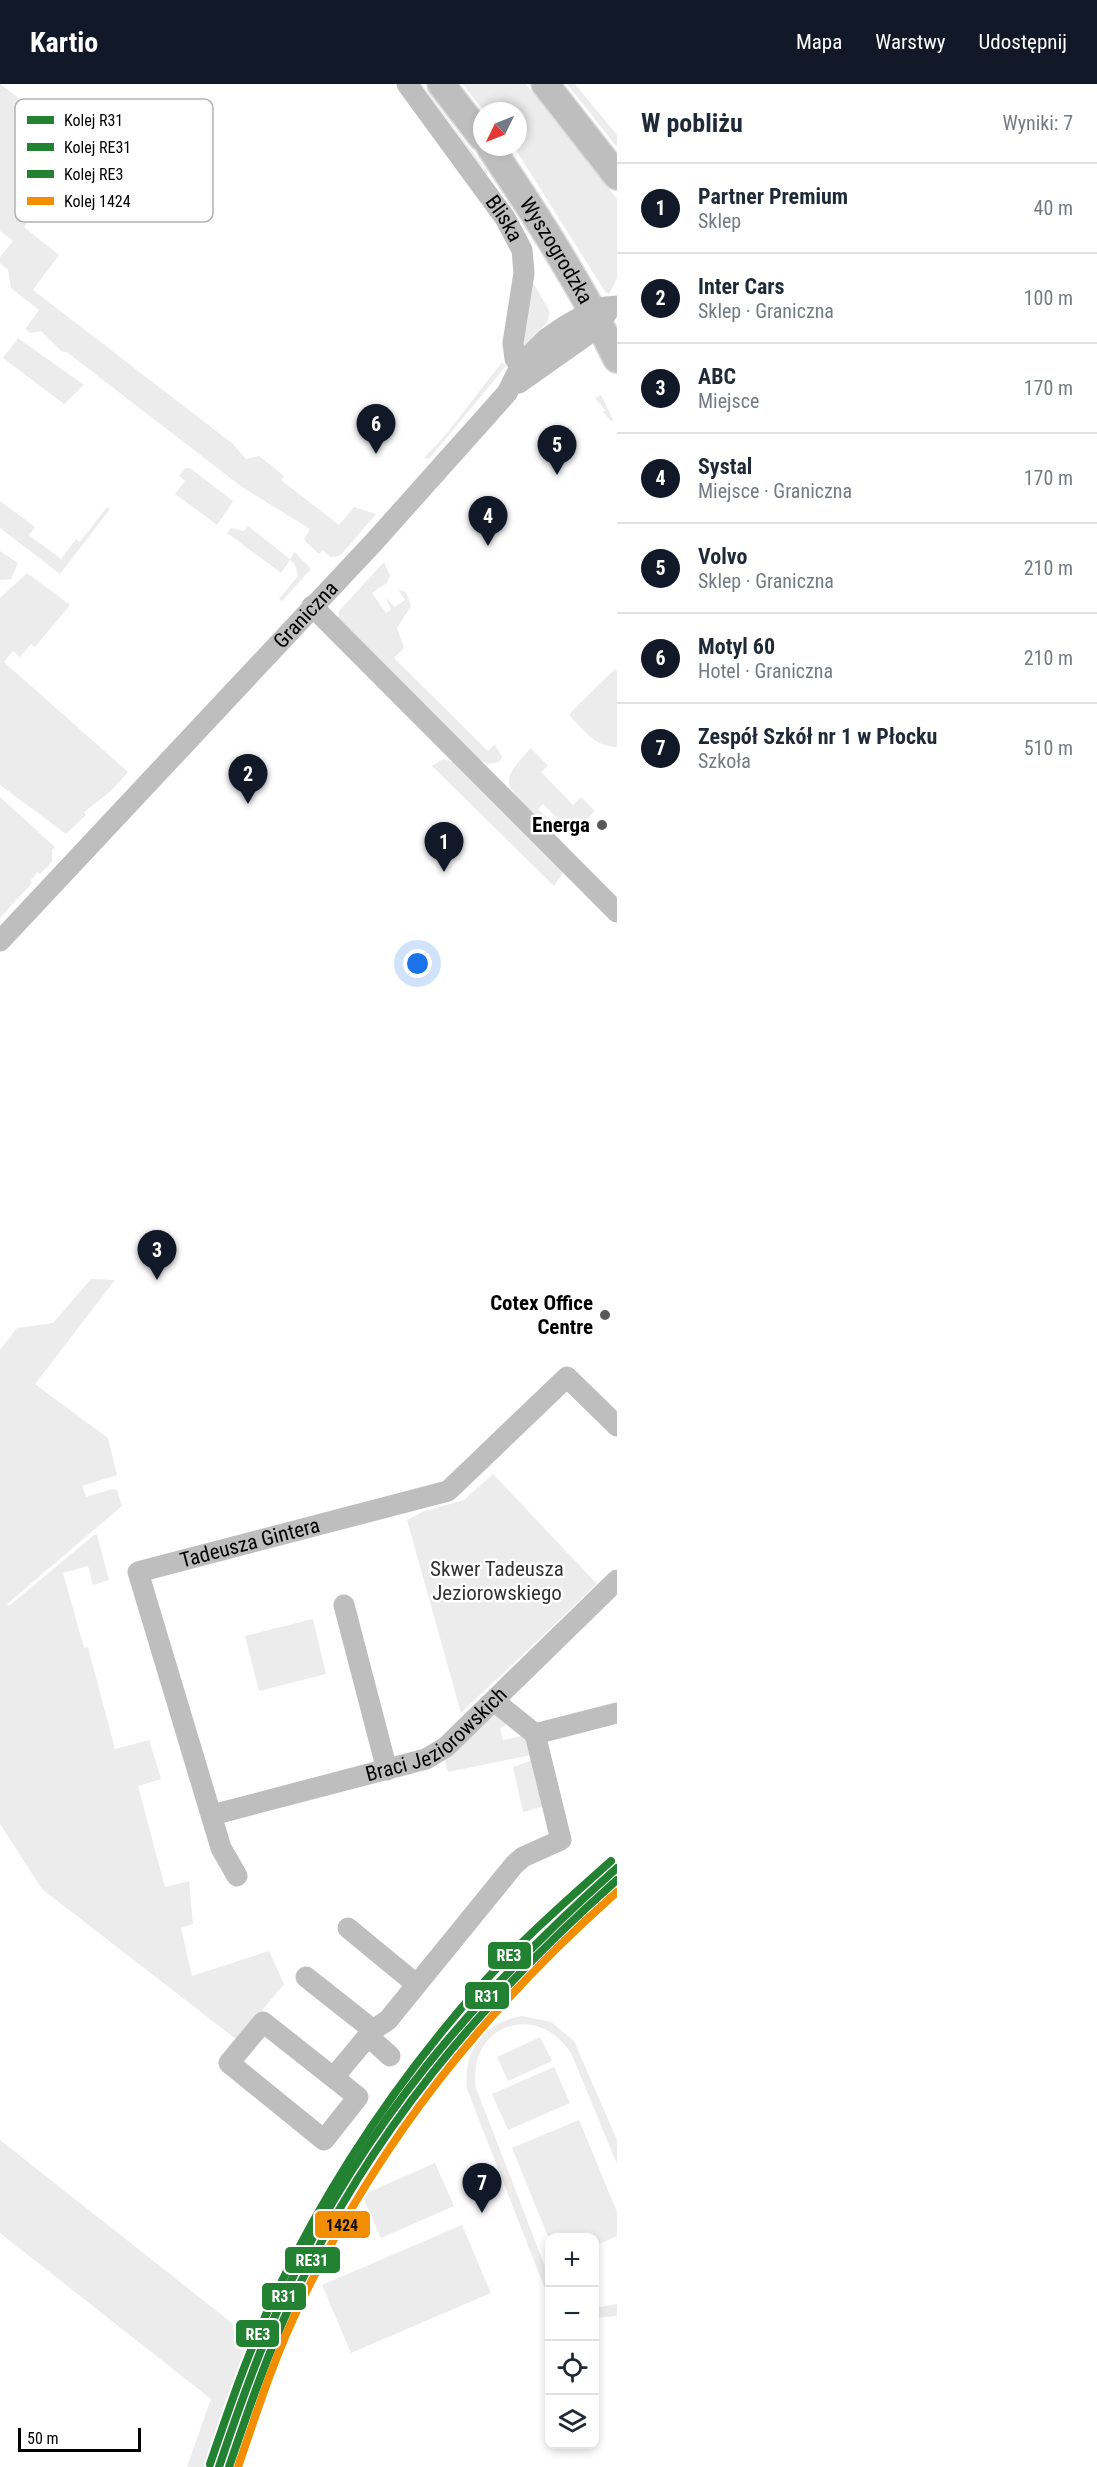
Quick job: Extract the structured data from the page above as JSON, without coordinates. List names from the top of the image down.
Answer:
{
  "streets": {
    "main road": ["Wyszogrodzka"],
    "street": [
      "Bliska",
      "Graniczna",
      "Tadeusza Gintera",
      "Braci Jeziorowskich"
    ]
  },
  "crossings": [
    ["Bliska", "Graniczna"],
    ["Wyszogrodzka", "Graniczna"],
    ["Tadeusza Gintera", "Braci Jeziorowskich"]
  ],
  "parks": ["Skwer Tadeusza Jeziorowskiego"],
  "places": ["Energa", "Cotex Office Centre"],
  "lines": [
    "rail line RE3",
    "rail line R31",
    "rail line RE31",
    "rail line 1424"
  ],
  "legend": [
    "Kolej R31",
    "Kolej RE31",
    "Kolej RE3",
    "Kolej 1424"
  ],
  "scale_bar": "50 m",
  "north": "bottom left",
  "page": {
    "header": "Kartio",
    "nav": ["Mapa", "Warstwy", "Udostępnij"],
    "heading": ["W pobliżu", "Wyniki: 7"],
    "list": [
      {
        "mark": "1",
        "name": "Partner Premium",
        "note": "Sklep",
        "value": "40 m"
      },
      {
        "mark": "2",
        "name": "Inter Cars",
        "note": "Sklep · Graniczna",
        "value": "100 m"
      },
      {
        "mark": "3",
        "name": "ABC",
        "note": "Miejsce",
        "value": "170 m"
      },
      {
        "mark": "4",
        "name": "Systal",
        "note": "Miejsce · Graniczna",
        "value": "170 m"
      },
      {
        "mark": "5",
        "name": "Volvo",
        "note": "Sklep · Graniczna",
        "value": "210 m"
      },
      {
        "mark": "6",
        "name": "Motyl 60",
        "note": "Hotel · Graniczna",
        "value": "210 m"
      },
      {
        "mark": "7",
        "name": "Zespół Szkół nr 1 w Płocku",
        "note": "Szkoła",
        "value": "510 m"
      }
    ],
    "pins": [
      "6",
      "5",
      "4",
      "2",
      "1",
      "3",
      "7"
    ],
    "map_buttons": ["+", "−"],
    "scale": "50 m"
  }
}
